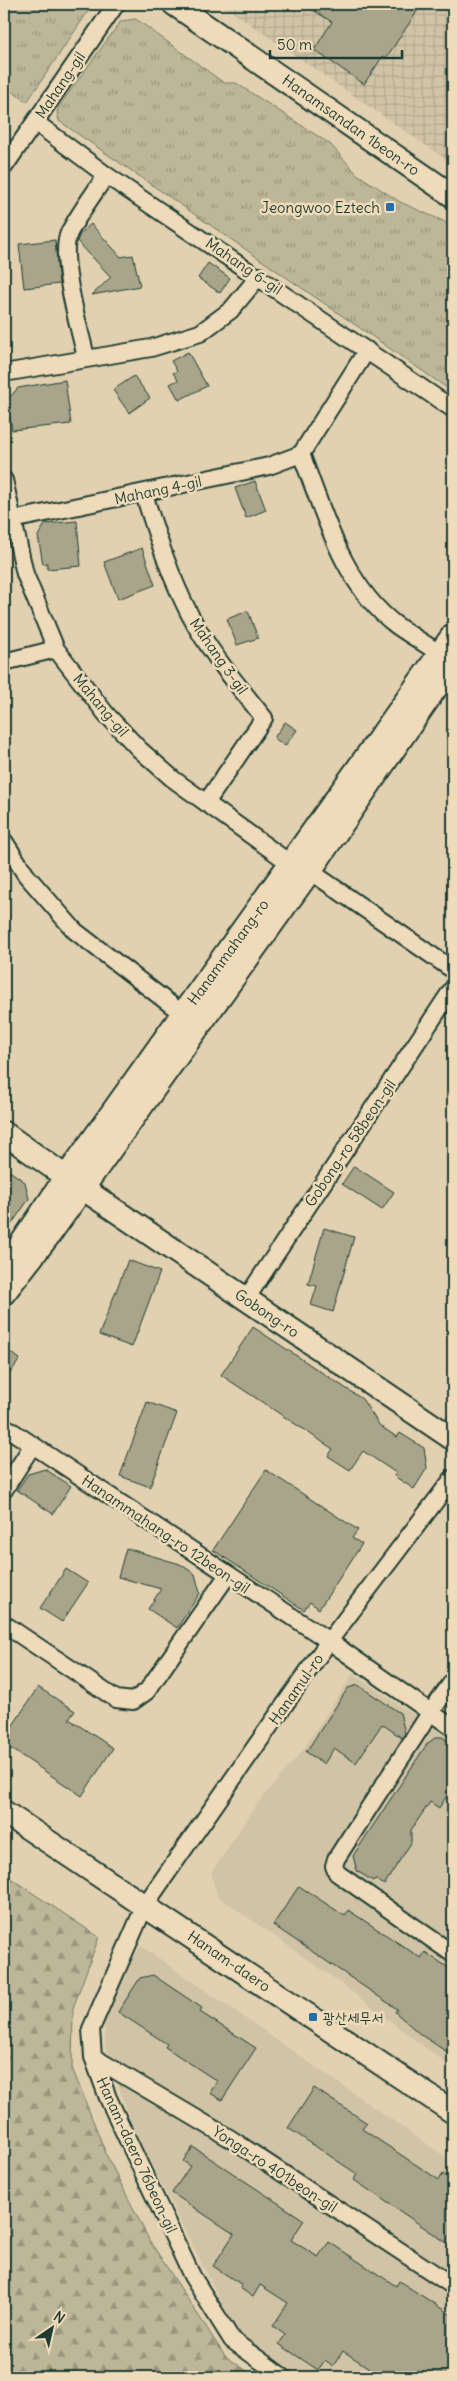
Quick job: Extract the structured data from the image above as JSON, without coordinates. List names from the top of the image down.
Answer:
{
  "streets": {
    "street": [
      "Mahang-gil",
      "Hanamsandan 1beon-ro",
      "Mahang 6-gil",
      "Mahang 4-gil",
      "Mahang 3-gil",
      "Hanammahang-ro",
      "Gobong-ro 58beon-gil",
      "Gobong-ro",
      "Hanammahang-ro 12beon-gil",
      "Hanamul-ro",
      "Hanam-daero",
      "Hanam-daero 76beon-gil",
      "Yonga-ro 401beon-gil"
    ]
  },
  "crossings": [
    ["Mahang-gil", "Mahang 6-gil"],
    ["Mahang-gil", "Mahang 4-gil"],
    ["Mahang-gil", "Mahang 3-gil"],
    ["Mahang-gil", "Hanammahang-ro"],
    ["Mahang 4-gil", "Mahang 3-gil"],
    ["Hanammahang-ro", "Gobong-ro"],
    ["Gobong-ro 58beon-gil", "Gobong-ro"],
    ["Hanammahang-ro 12beon-gil", "Hanamul-ro"],
    ["Hanamul-ro", "Hanam-daero"],
    ["Hanamul-ro", "Hanam-daero 76beon-gil"],
    ["Hanam-daero", "Hanam-daero 76beon-gil"],
    ["Hanam-daero 76beon-gil", "Yonga-ro 401beon-gil"]
  ],
  "places": {
    "transit": ["Jeongwoo Eztech", "광산세무서"]
  },
  "scale_bar": "50 m",
  "north": "top right"
}
